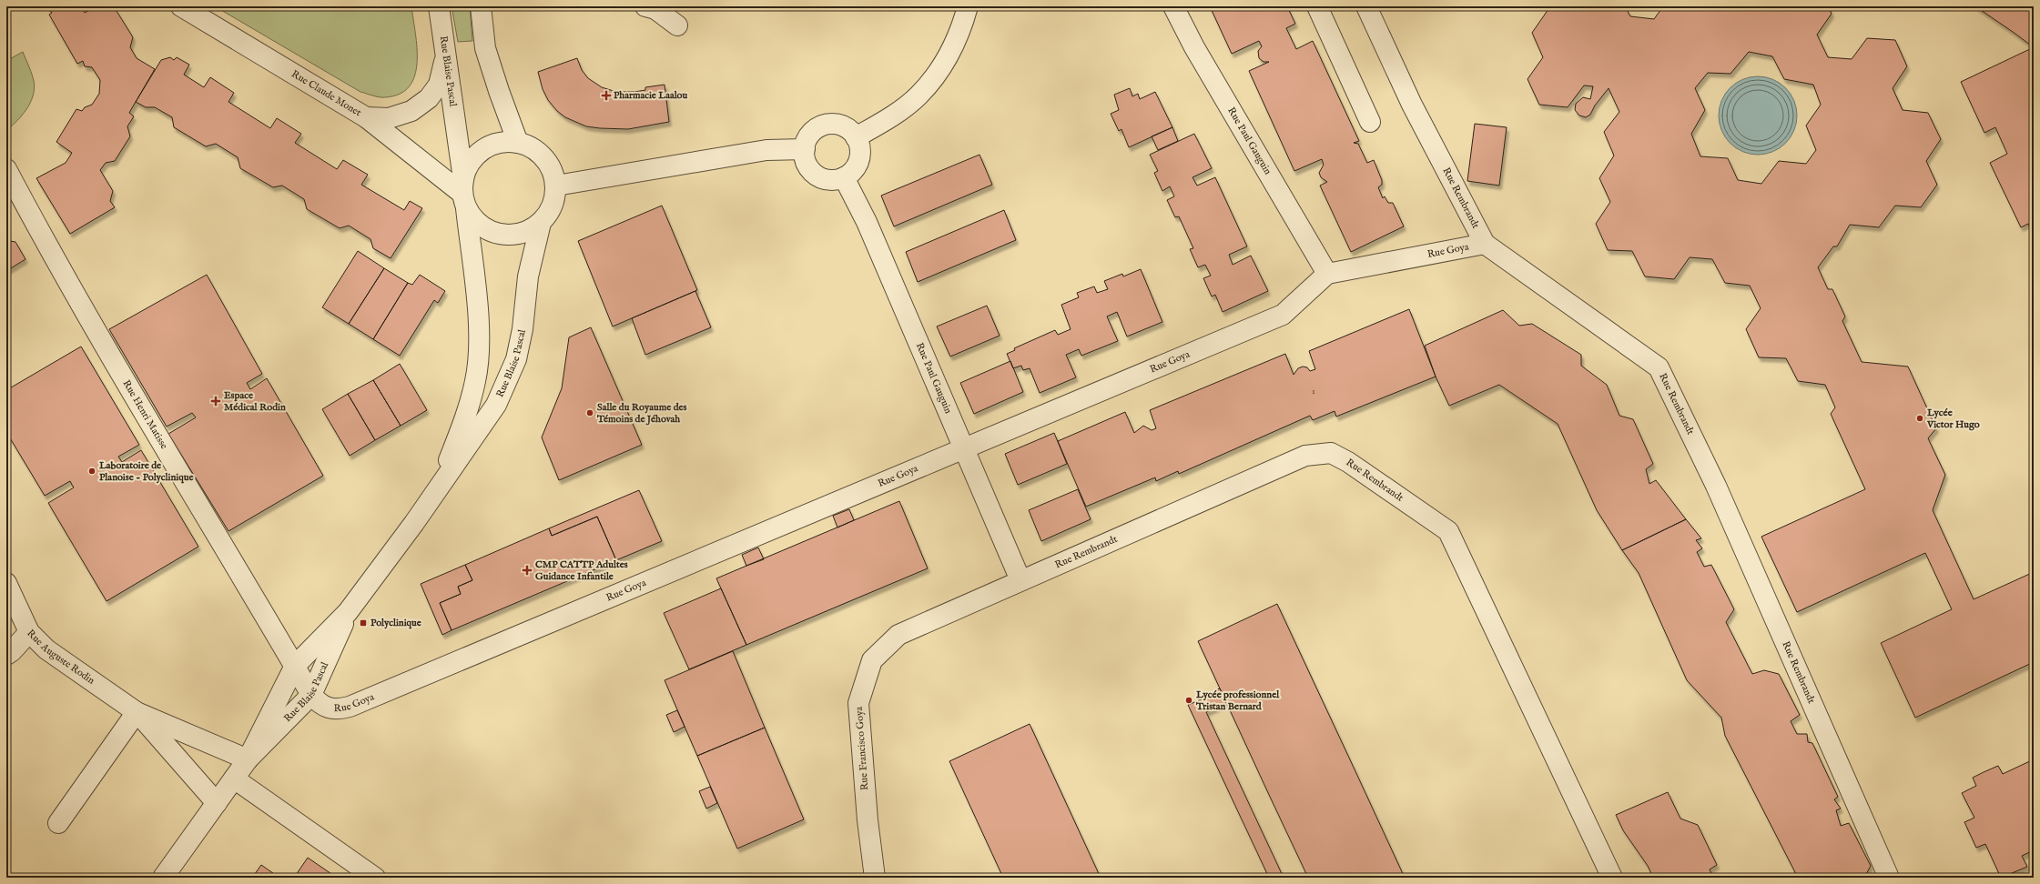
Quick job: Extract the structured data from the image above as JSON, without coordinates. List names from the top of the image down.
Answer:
{
  "streets": {
    "street": [
      "Rue Blaise Pascal",
      "Rue Claude Monet",
      "Rue Paul Gauguin",
      "Rue Rembrandt",
      "Rue Goya",
      "Rue Henri Matisse",
      "Rue Auguste Rodin",
      "Rue Francisco Goya"
    ]
  },
  "crossings": [
    ["Rue Blaise Pascal", "Rue Claude Monet"],
    ["Rue Blaise Pascal", "Rue Goya"],
    ["Rue Blaise Pascal", "Rue Henri Matisse"],
    ["Rue Blaise Pascal", "Rue Auguste Rodin"],
    ["Rue Paul Gauguin", "Rue Rembrandt"],
    ["Rue Paul Gauguin", "Rue Goya"],
    ["Rue Paul Gauguin", "Rue Francisco Goya"],
    ["Rue Rembrandt", "Rue Goya"],
    ["Rue Rembrandt", "Rue Francisco Goya"],
    ["Rue Goya", "Rue Henri Matisse"]
  ],
  "places": {
    "health": ["Pharmacie Laalou", "Espace Médical Rodin", "CMP CATTP Adultes Guidance Infantile"],
    "other": [
      "Salle du Royaume des Témoins de Jéhovah",
      "Lycée Victor Hugo",
      "Laboratoire de Planoise - Polyclinique",
      "Lycée professionnel Tristan Bernard"
    ],
    "transit": ["Polyclinique"]
  },
  "house_numbers": ["1"]
}
